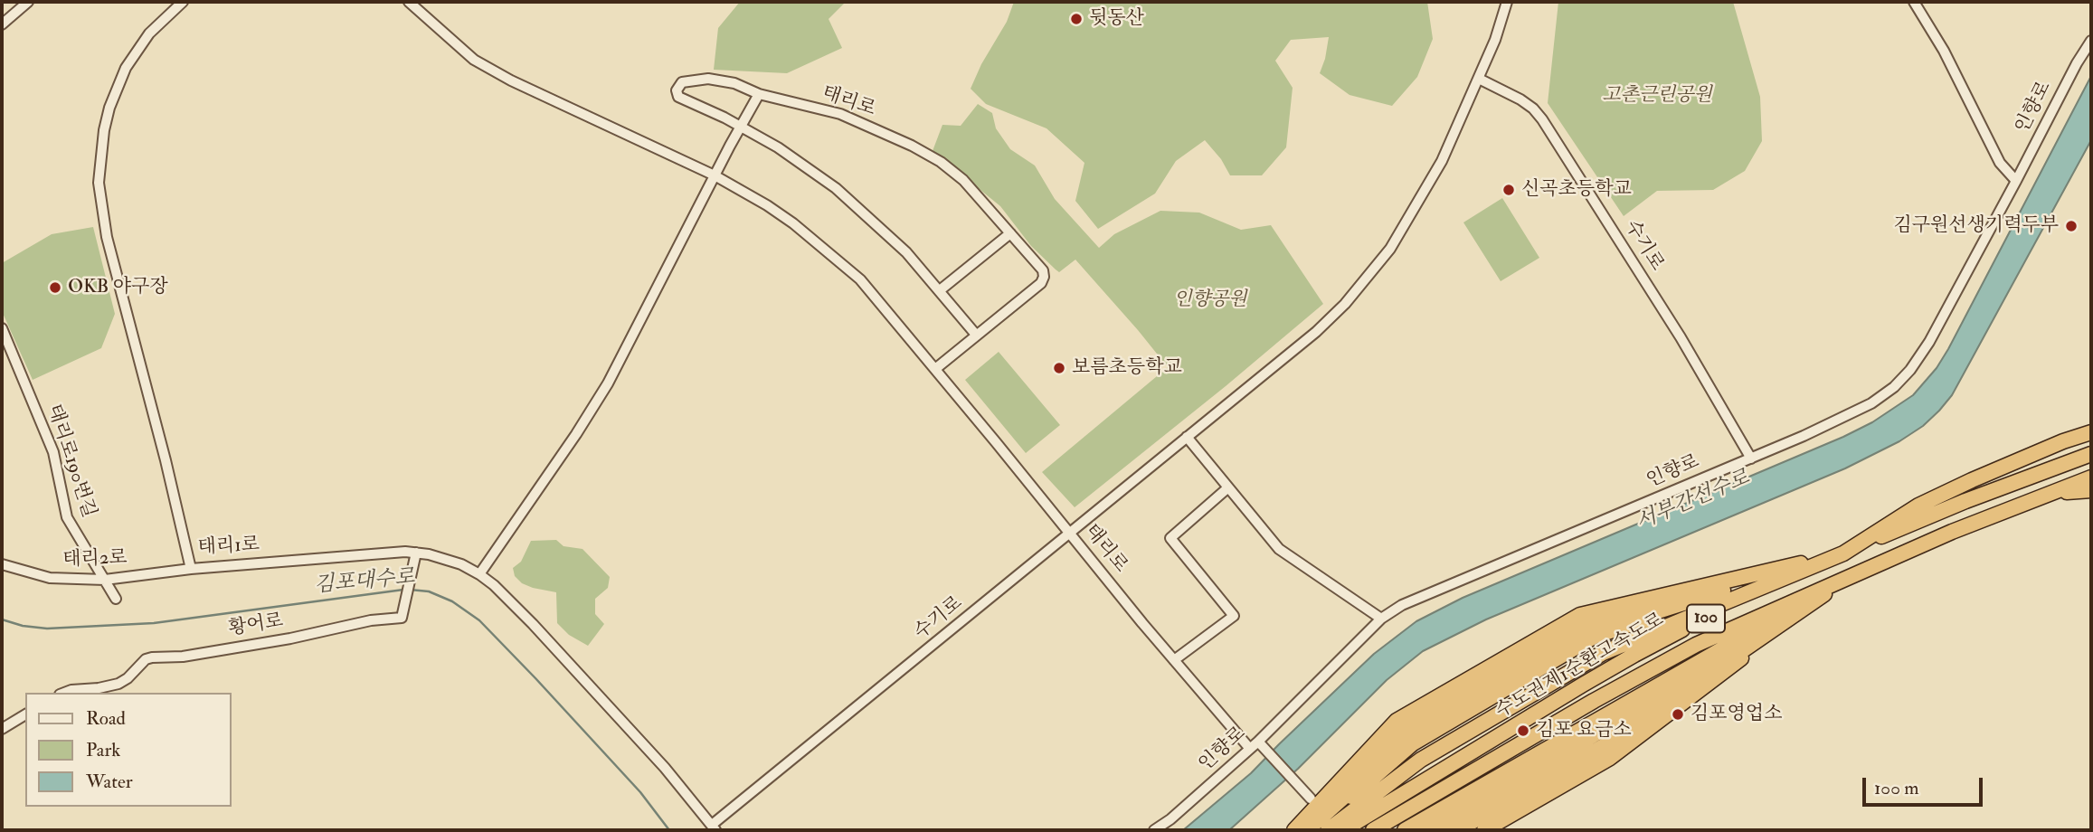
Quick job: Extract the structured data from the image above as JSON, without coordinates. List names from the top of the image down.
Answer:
{
  "streets": {
    "highway": ["100", "수도권제1순환고속도로"],
    "street": [
      "태리로",
      "인향로",
      "수기로",
      "태리로190번길",
      "태리1로",
      "태리2로",
      "황어로"
    ]
  },
  "crossings": [
    ["태리로", "인향로"],
    ["태리로", "수기로"],
    ["인향로", "수기로"],
    ["수기로", "태리1로"],
    ["태리로190번길", "태리2로"],
    ["태리1로", "태리2로"],
    ["태리1로", "황어로"]
  ],
  "water": ["서부간선수로", "김포대수로"],
  "parks": ["고촌근린공원", "인향공원"],
  "places": [
    "뒷동산",
    "신곡초등학교",
    "김구원선생기력두부",
    "OKB 야구장",
    "보름초등학교",
    "김포영업소",
    "김포 요금소"
  ],
  "legend": ["Road", "Park", "Water"],
  "scale_bar": "100 m"
}
